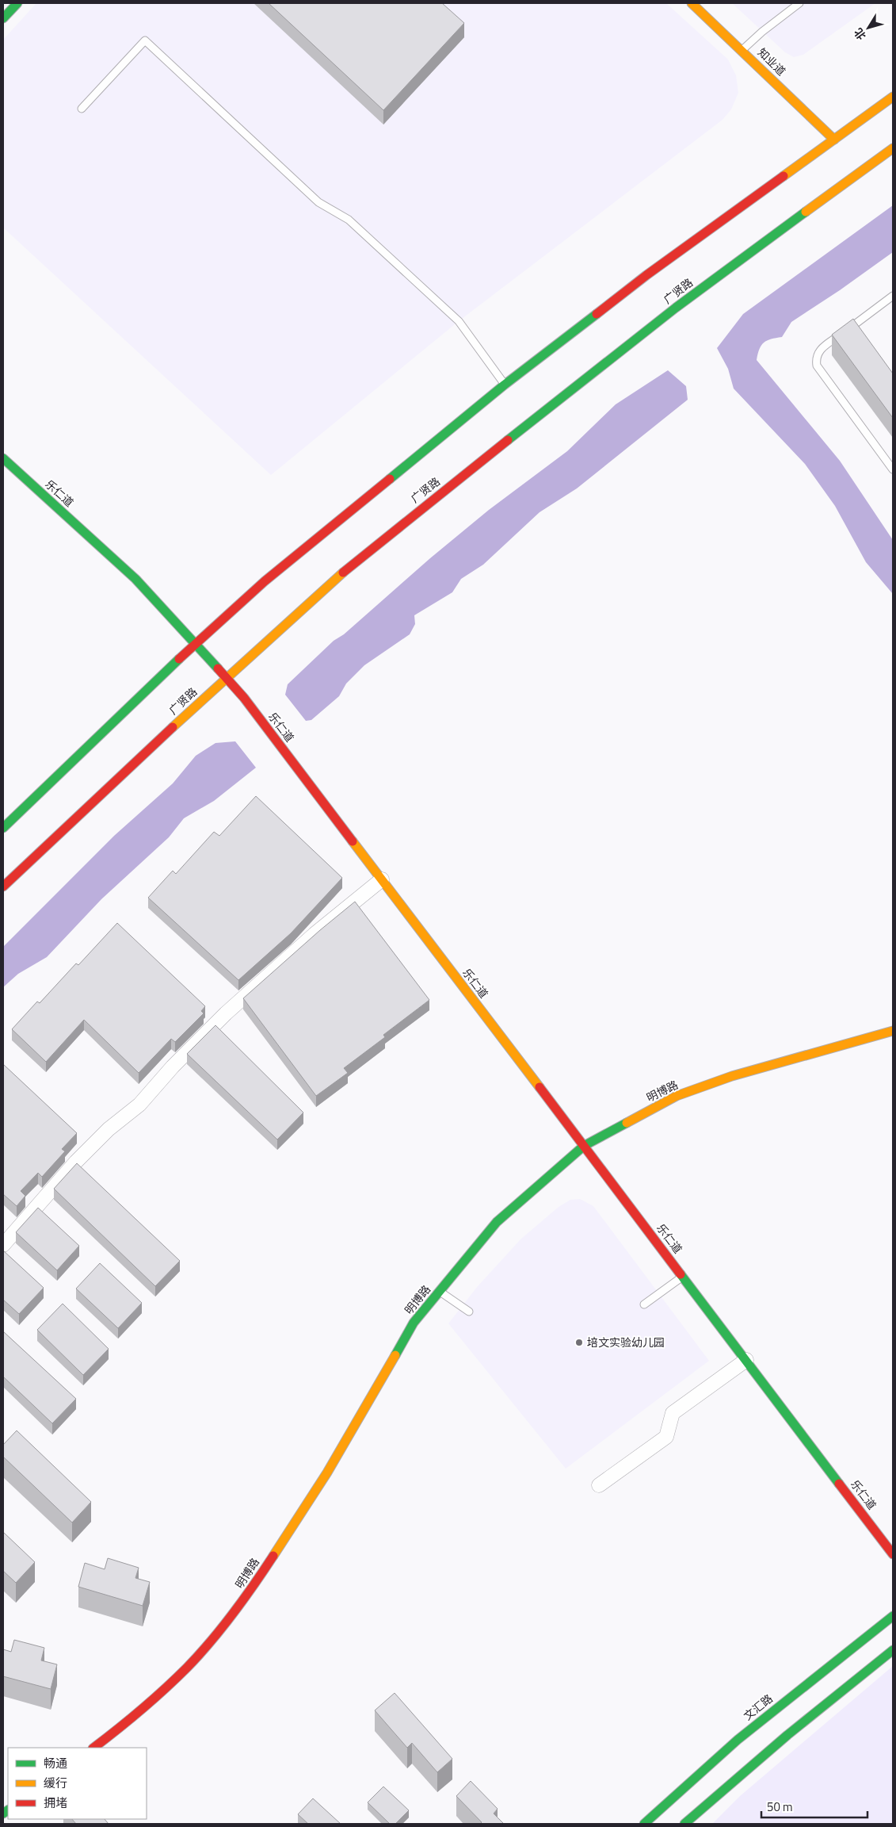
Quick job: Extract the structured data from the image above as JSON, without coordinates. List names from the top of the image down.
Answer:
{
  "streets": {
    "main road": [
      "知业道",
      "广贤路",
      "乐仁道",
      "明博路",
      "文汇路"
    ]
  },
  "crossings": [
    ["广贤路", "乐仁道"],
    ["乐仁道", "明博路"]
  ],
  "places": ["培文实验幼儿园"],
  "legend": ["畅通", "缓行", "拥堵"],
  "scale_bar": "50 m",
  "north": "bottom left"
}
